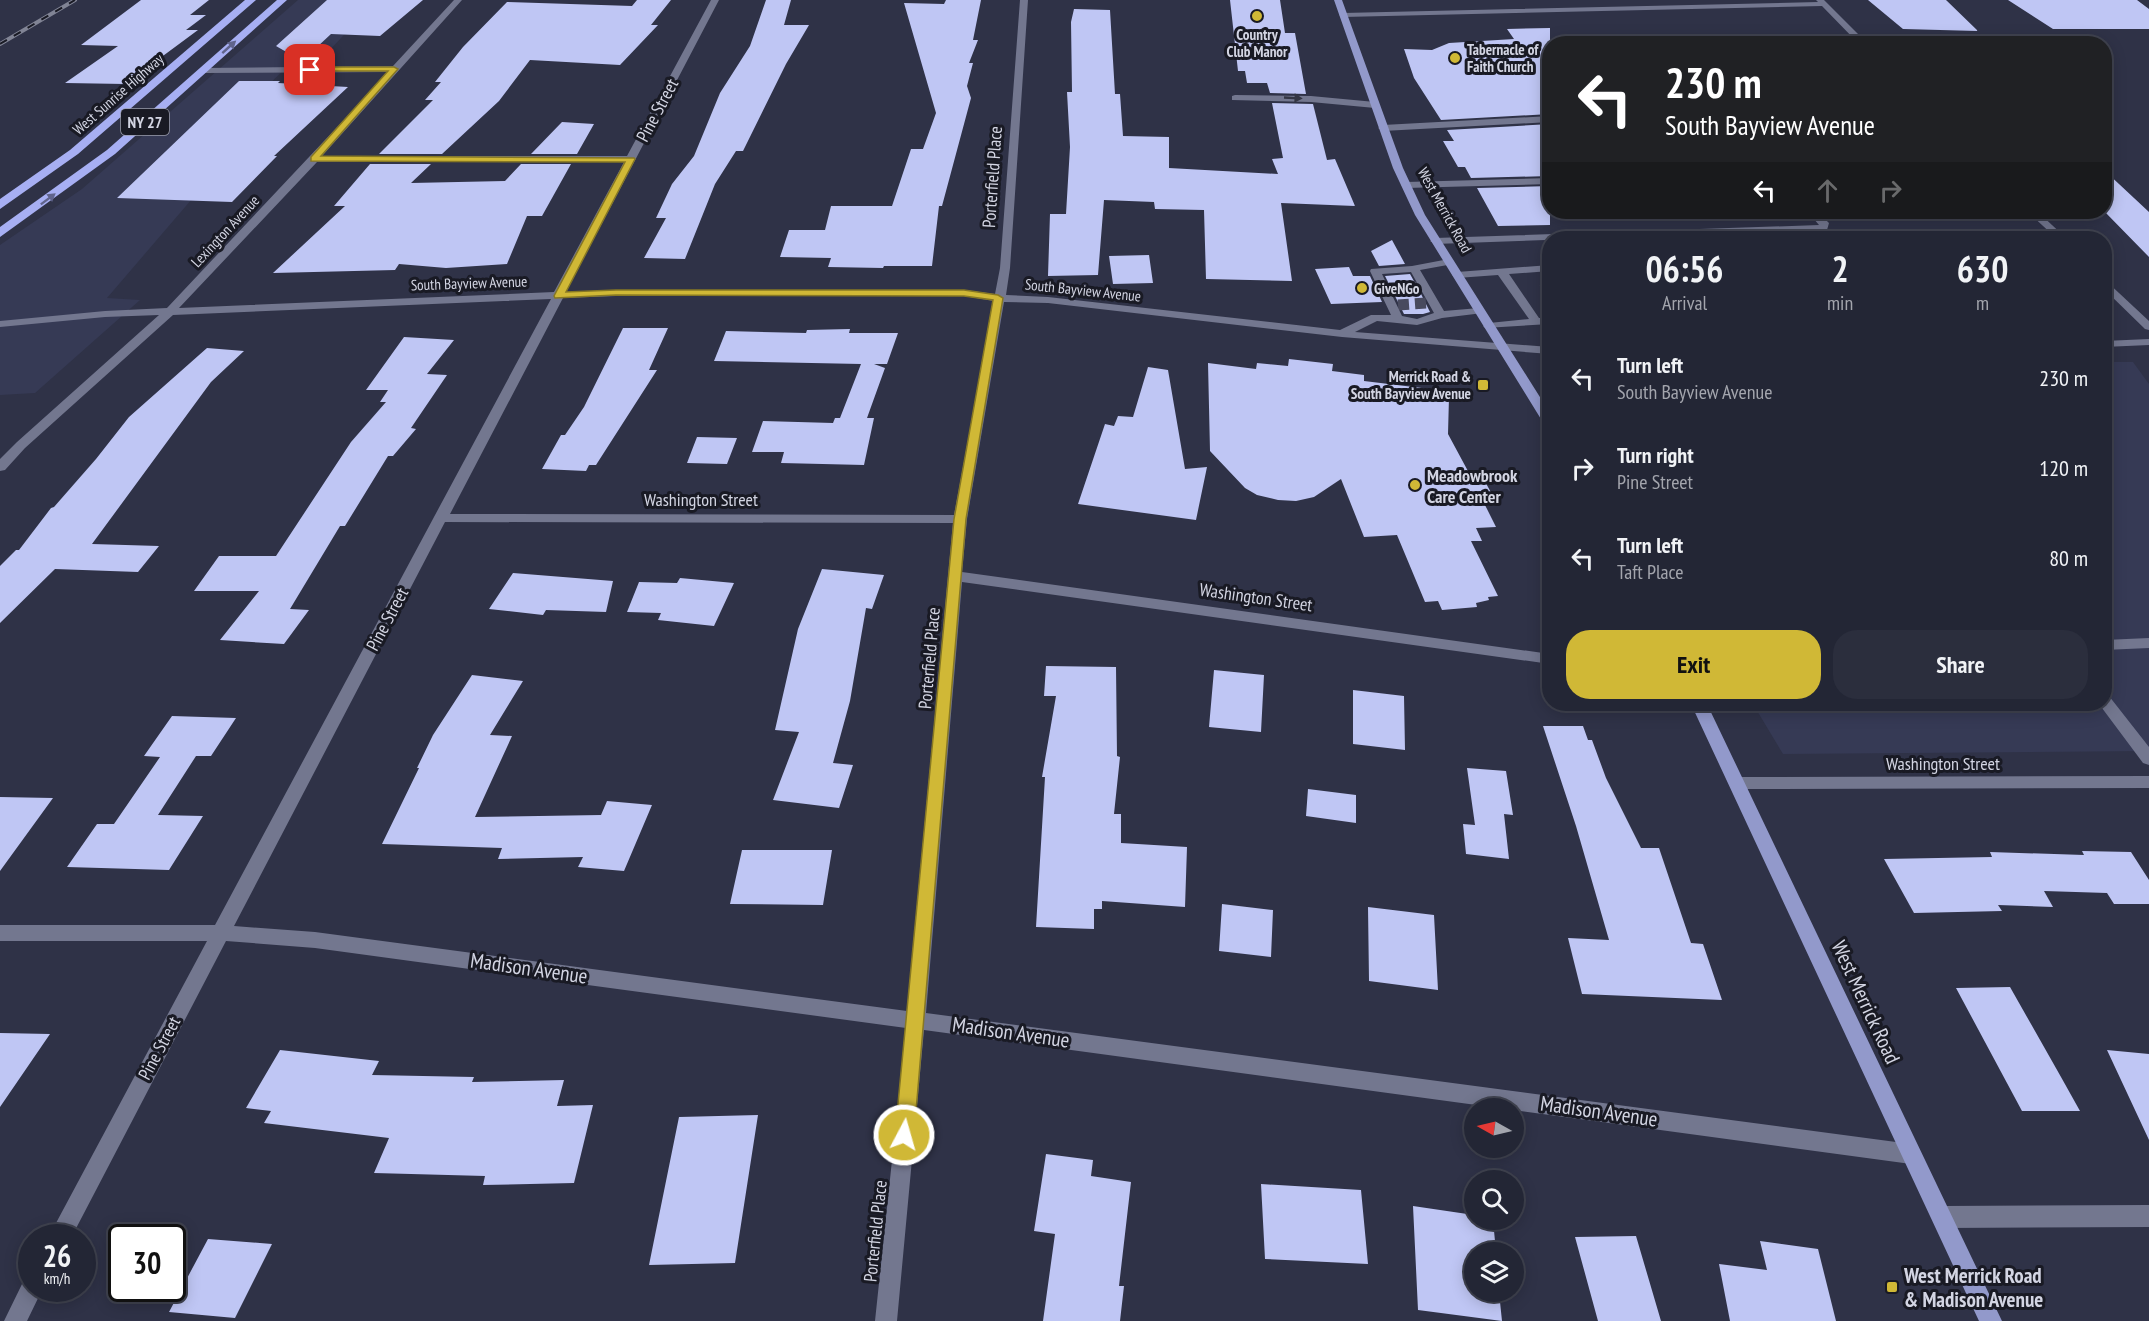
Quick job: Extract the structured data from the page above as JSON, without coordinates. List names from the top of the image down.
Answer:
{
  "streets": {
    "highway": ["West Sunrise Highway", "NY 27"],
    "main road": ["West Merrick Road"],
    "street": [
      "Pine Street",
      "Porterfield Place",
      "Lexington Avenue",
      "South Bayview Avenue",
      "Washington Street",
      "Madison Avenue"
    ]
  },
  "crossings": [
    ["Pine Street", "South Bayview Avenue"],
    ["Pine Street", "Washington Street"],
    ["Pine Street", "Madison Avenue"],
    ["Porterfield Place", "South Bayview Avenue"],
    ["Porterfield Place", "Washington Street"],
    ["Porterfield Place", "Madison Avenue"],
    ["West Merrick Road", "South Bayview Avenue"],
    ["West Merrick Road", "Washington Street"],
    ["West Merrick Road", "Madison Avenue"],
    ["Lexington Avenue", "South Bayview Avenue"]
  ],
  "places": {
    "other": [
      "Country Club Manor",
      "Tabernacle of Faith Church",
      "GiveNGo",
      "Meadowbrook Care Center"
    ],
    "transit": ["Merrick Road & South Bayview Avenue", "West Merrick Road & Madison Avenue"]
  },
  "north": "left",
  "page": {
    "turn": ["230 m", "South Bayview Avenue"],
    "eta": [
      "06:56",
      "Arrival",
      "2",
      "min",
      "630",
      "m"
    ],
    "list": [
      {
        "name": "Turn left",
        "note": "South Bayview Avenue",
        "value": "230 m"
      },
      {
        "name": "Turn right",
        "note": "Pine Street",
        "value": "120 m"
      },
      {
        "name": "Turn left",
        "note": "Taft Place",
        "value": "80 m"
      }
    ],
    "buttons": ["Exit", "Share"],
    "speed": "26 km/h",
    "limit": "30"
  }
}
